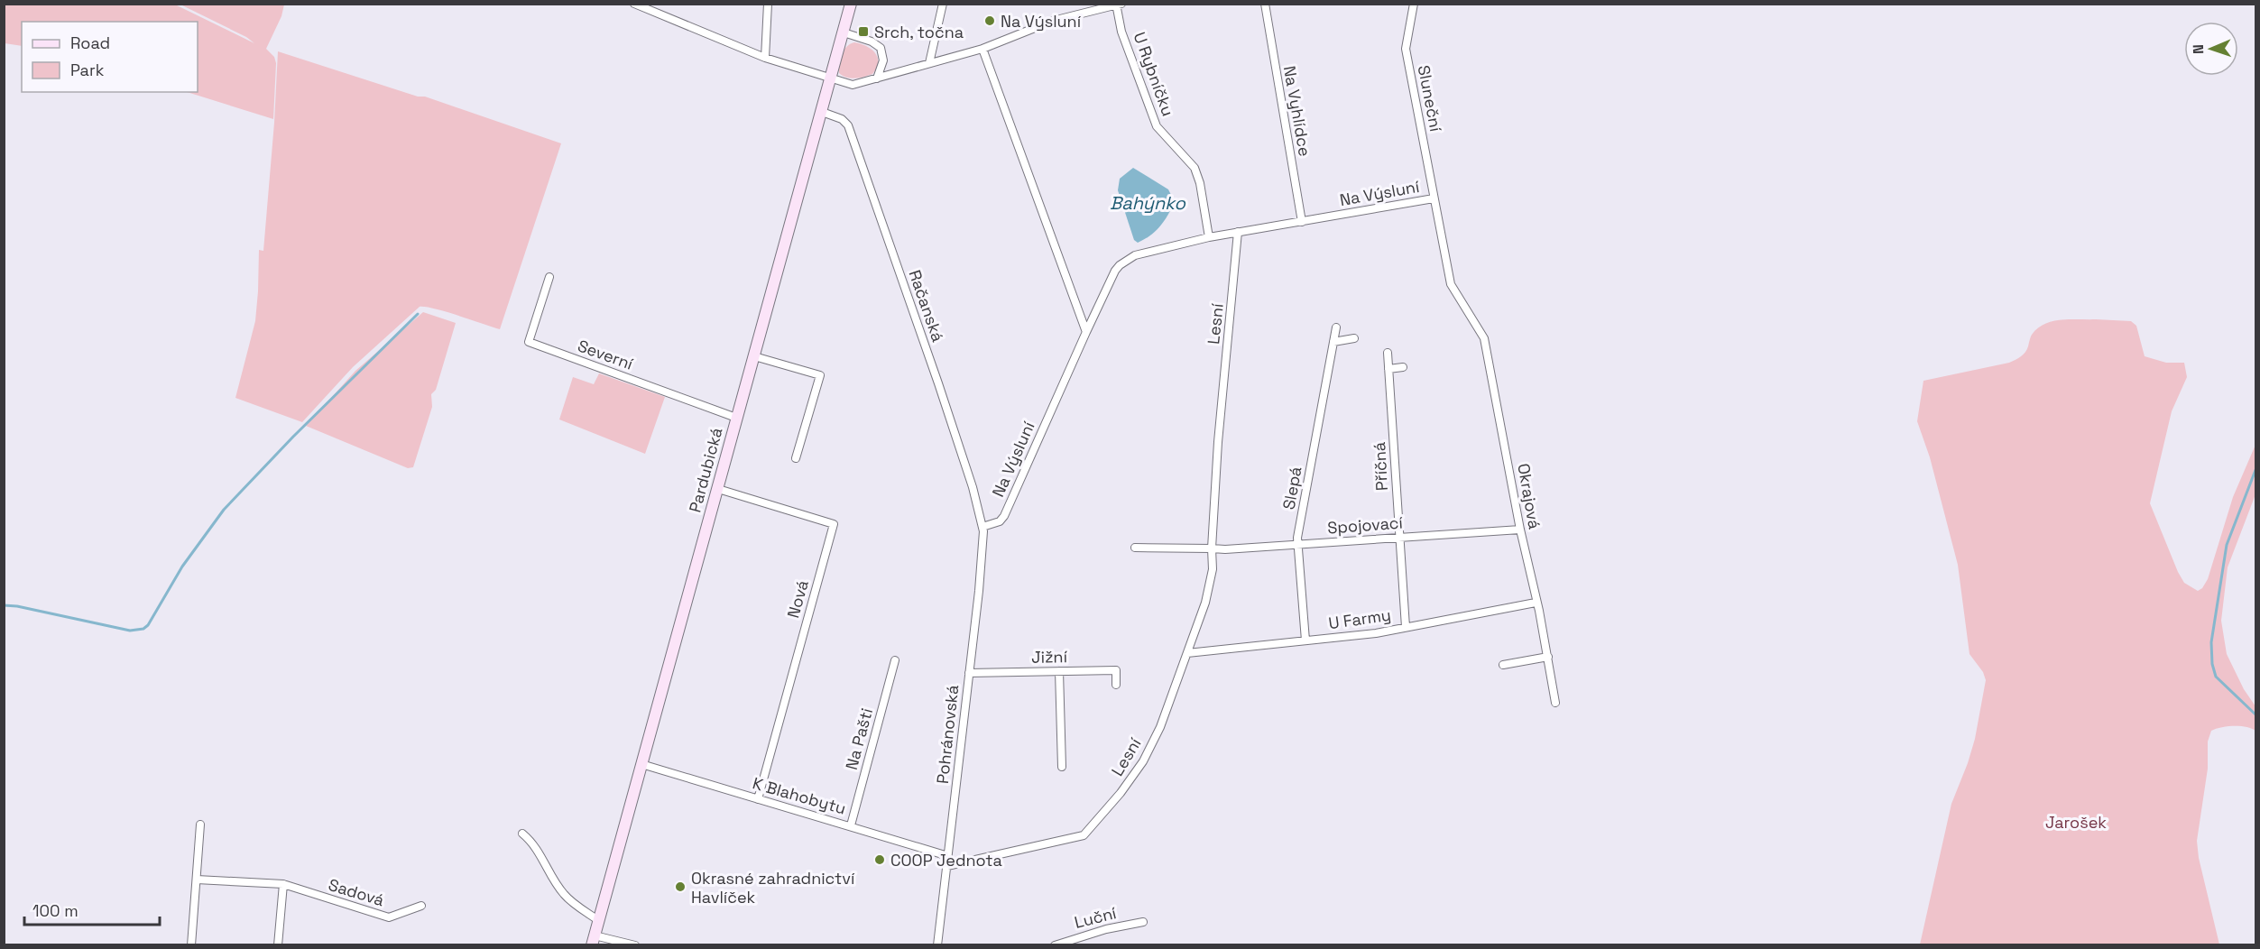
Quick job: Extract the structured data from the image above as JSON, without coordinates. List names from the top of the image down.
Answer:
{
  "streets": {
    "street": [
      "U Rybníčku",
      "Sluneční",
      "Na Vyhlídce",
      "Na Výsluní",
      "Račanská",
      "Lesní",
      "Severní",
      "Příčná",
      "Pardubická",
      "Slepá",
      "Okrajová",
      "Spojovací",
      "Nová",
      "U Farmy",
      "Jižní",
      "Pohránovská",
      "Na Pašti",
      "K Blahobytu",
      "Sadová",
      "Luční"
    ]
  },
  "crossings": [
    ["U Rybníčku", "Na Výsluní"],
    ["Sluneční", "Na Výsluní"],
    ["Sluneční", "Okrajová"],
    ["Na Vyhlídce", "Na Výsluní"],
    ["Na Výsluní", "Račanská"],
    ["Na Výsluní", "Lesní"],
    ["Na Výsluní", "Pohránovská"],
    ["Račanská", "Pardubická"],
    ["Račanská", "Pohránovská"],
    ["Lesní", "Spojovací"],
    ["Lesní", "U Farmy"],
    ["Lesní", "Pohránovská"],
    ["Severní", "Pardubická"],
    ["Příčná", "Spojovací"],
    ["Příčná", "U Farmy"],
    ["Pardubická", "Nová"],
    ["Pardubická", "K Blahobytu"],
    ["Slepá", "Spojovací"],
    ["Slepá", "U Farmy"],
    ["Okrajová", "Spojovací"],
    ["Okrajová", "U Farmy"],
    ["Nová", "K Blahobytu"],
    ["Jižní", "Pohránovská"],
    ["Pohránovská", "K Blahobytu"],
    ["Na Pašti", "K Blahobytu"]
  ],
  "water": ["Bahýnko"],
  "parks": ["Jarošek"],
  "places": {
    "other": ["Na Výsluní", "COOP Jednota", "Okrasné zahradnictví Havlíček"],
    "transit": ["Srch, točna"]
  },
  "legend": ["Road", "Park"],
  "scale_bar": "100 m",
  "north": "left"
}
